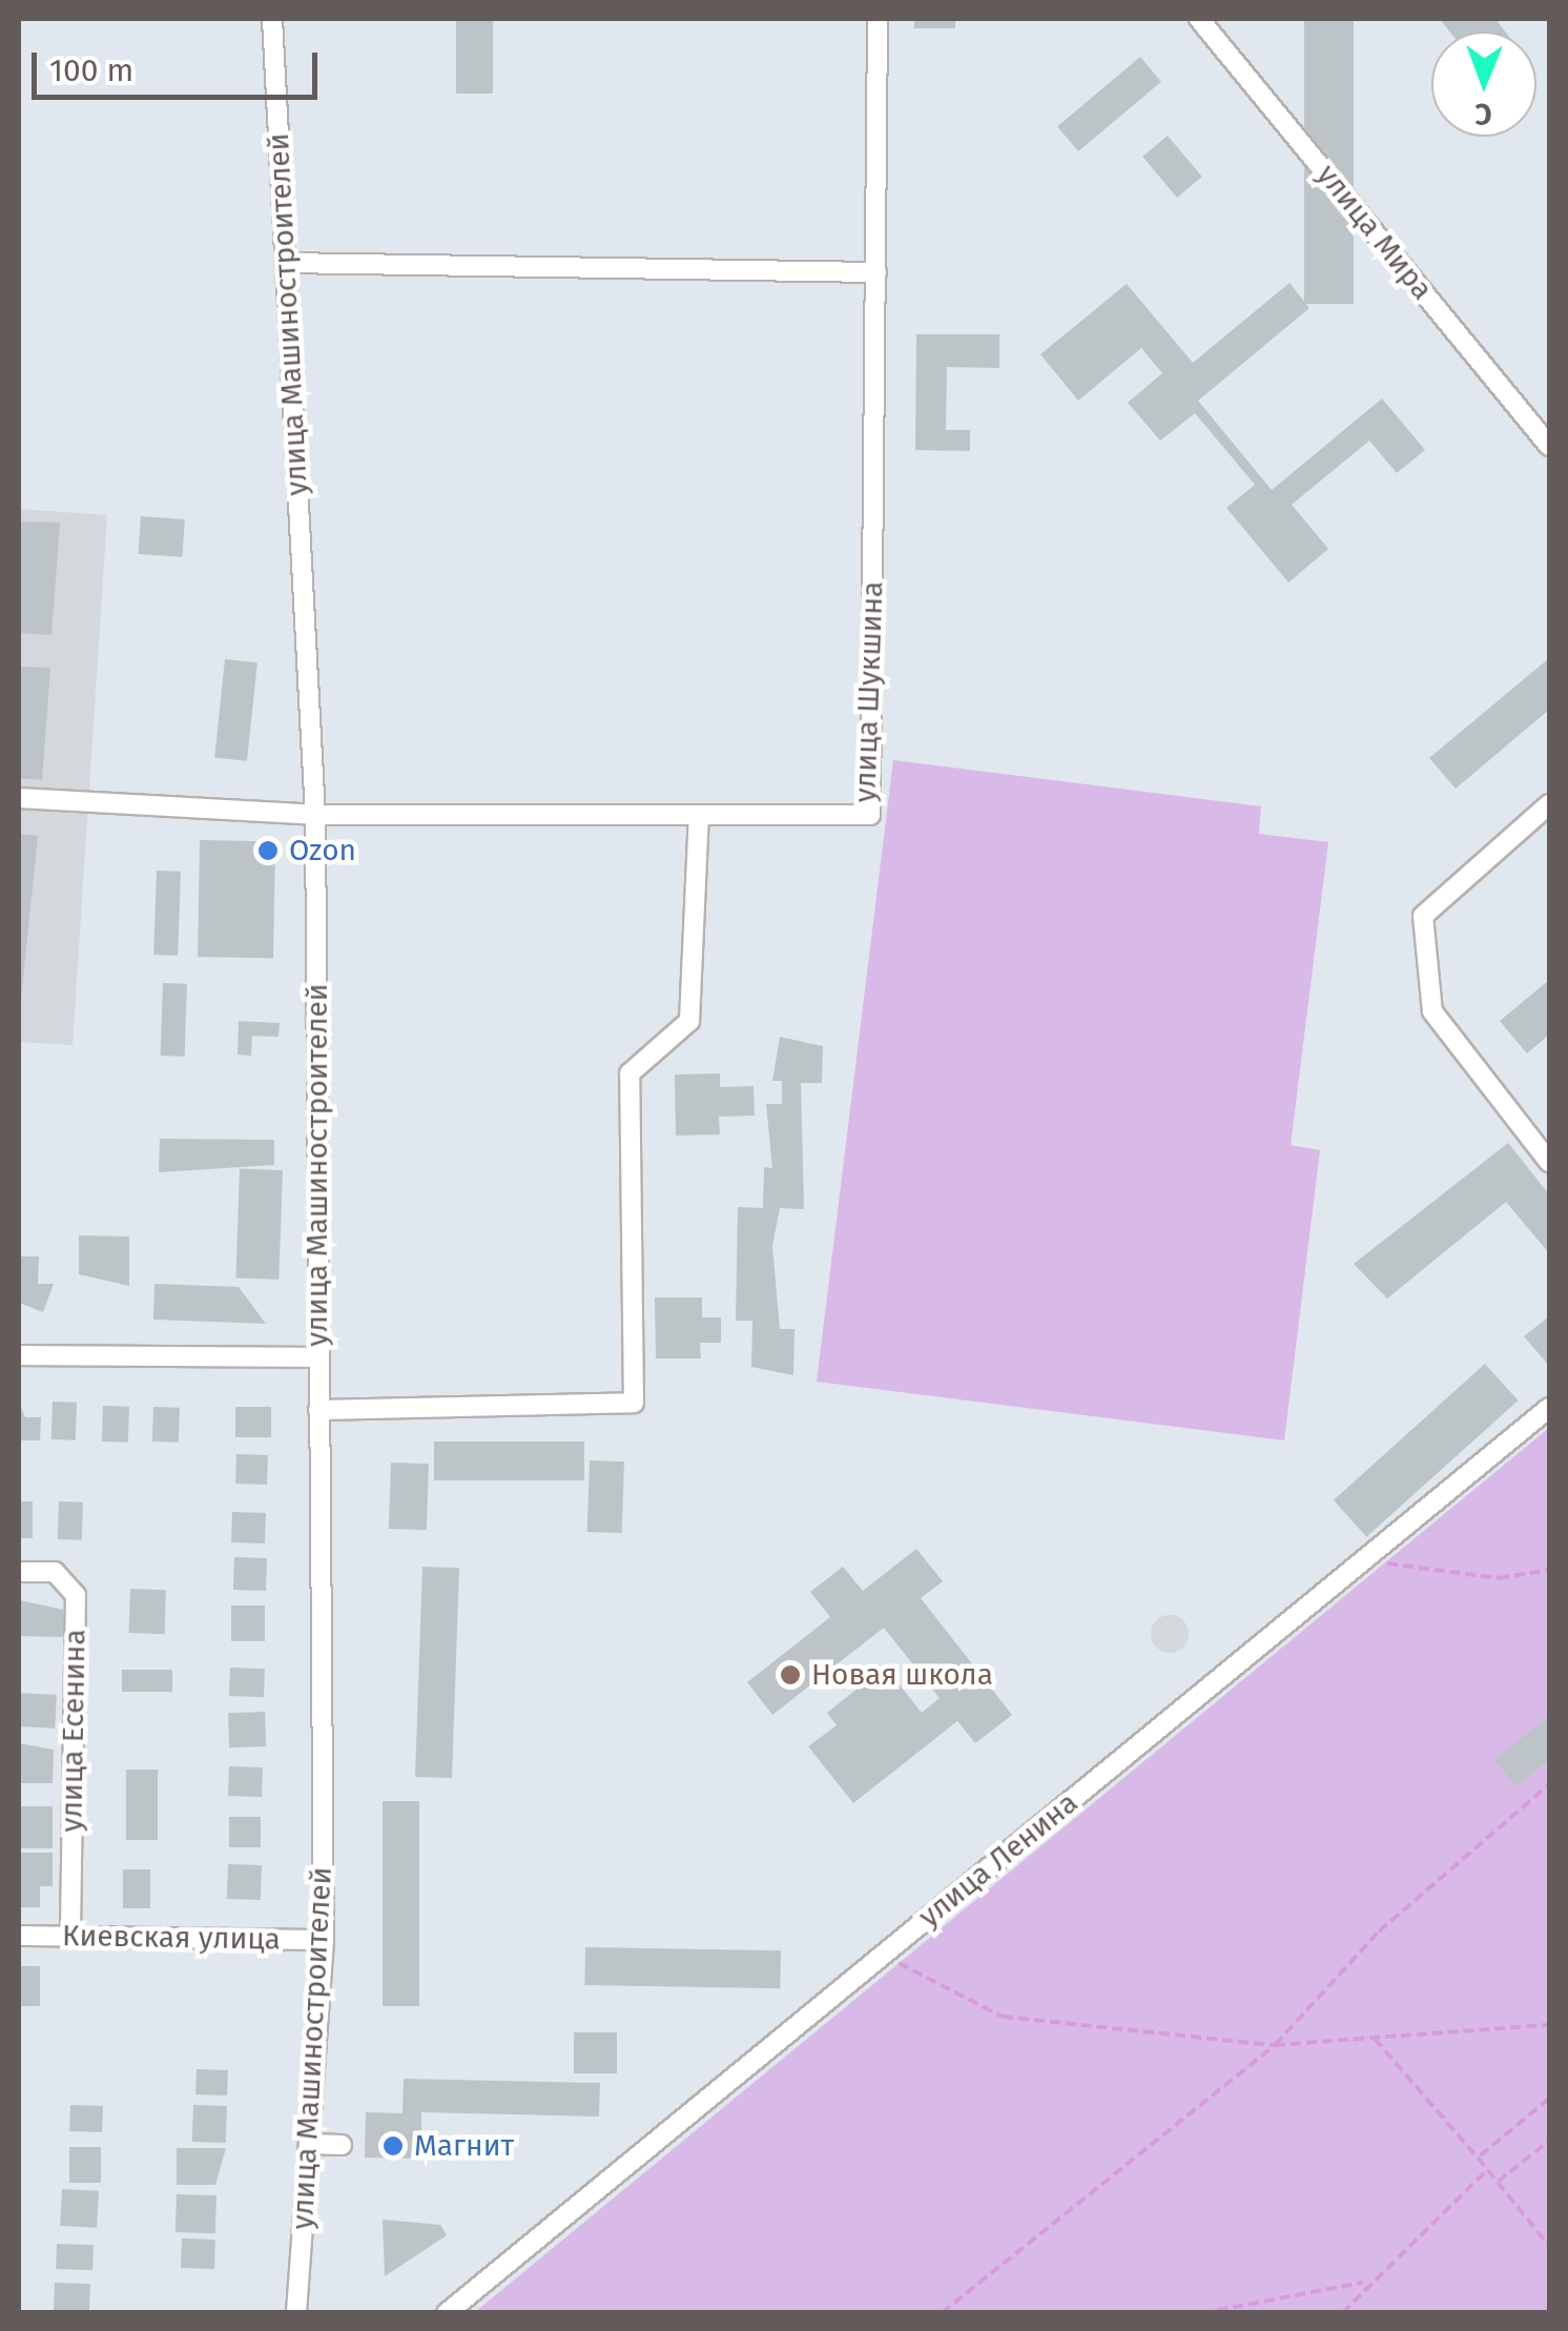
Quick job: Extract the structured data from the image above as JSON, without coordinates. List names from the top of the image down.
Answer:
{
  "streets": {
    "street": [
      "улица Мира",
      "улица Машиностроителей",
      "улица Шукшина",
      "улица Есенина",
      "улица Ленина",
      "Киевская улица"
    ]
  },
  "crossings": [
    ["улица Машиностроителей", "улица Шукшина"],
    ["улица Машиностроителей", "Киевская улица"],
    ["улица Есенина", "Киевская улица"]
  ],
  "places": ["Ozon", "Новая школа", "Магнит"],
  "scale_bar": "100 m",
  "north": "bottom"
}
